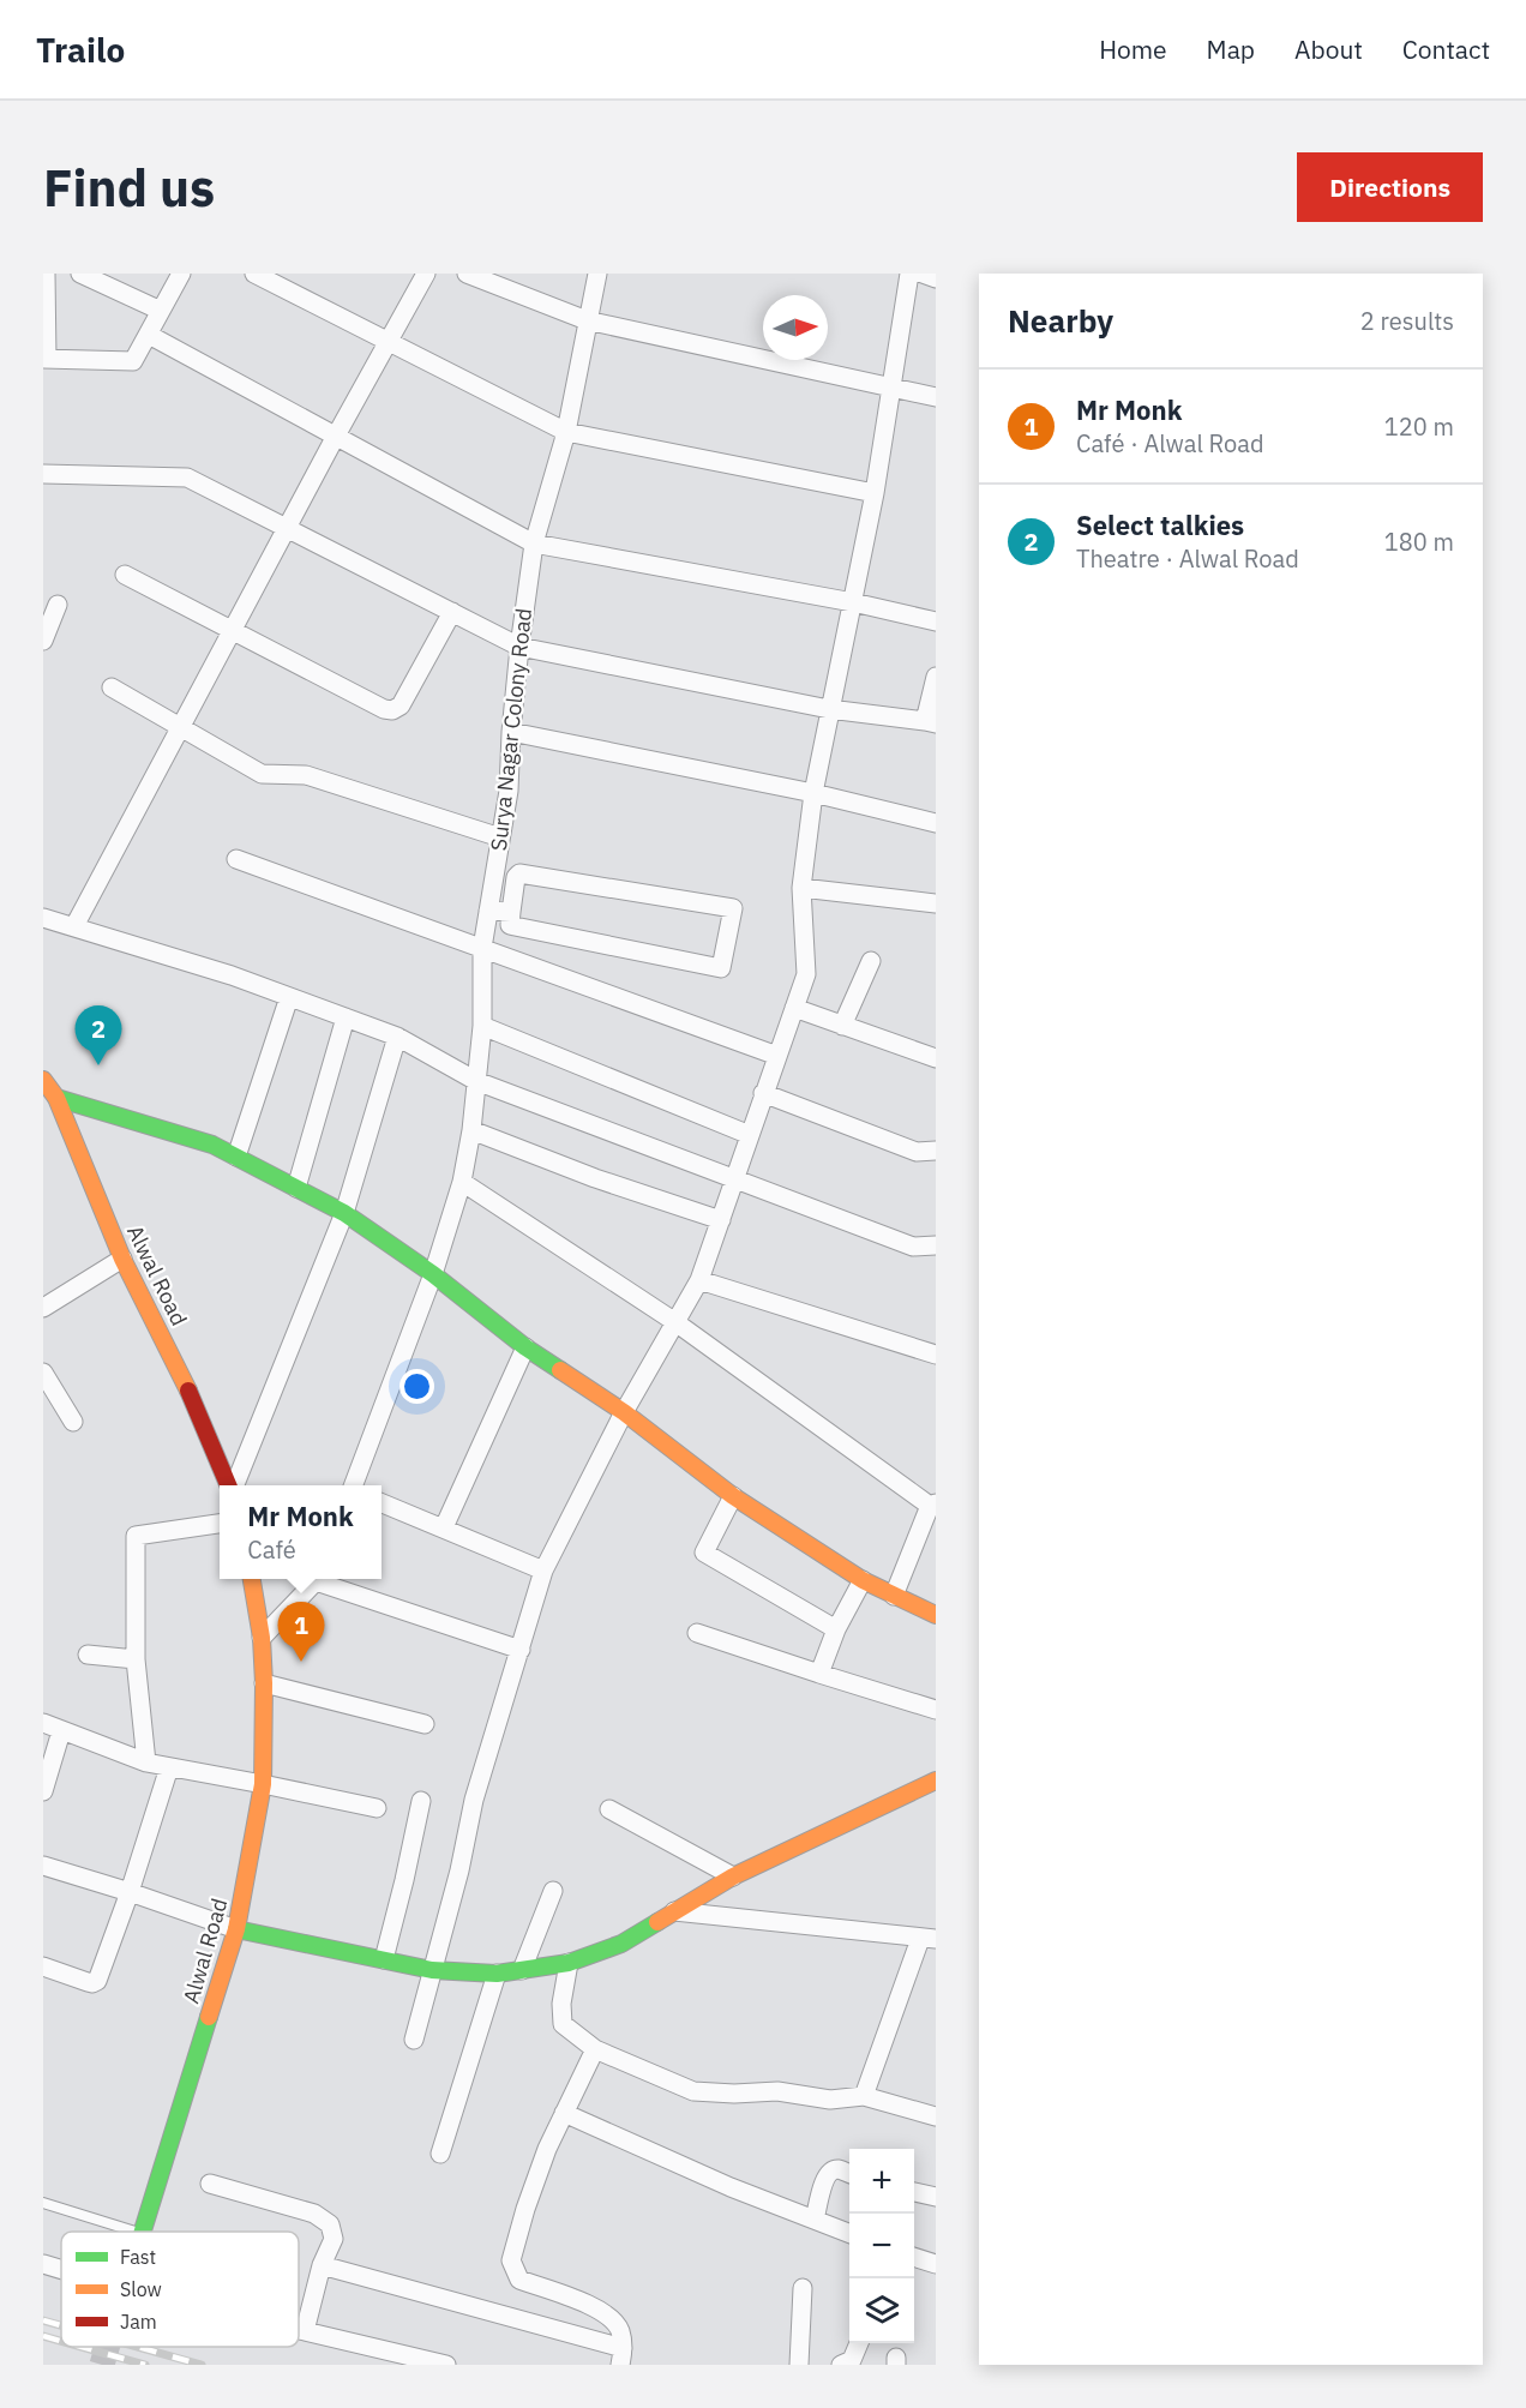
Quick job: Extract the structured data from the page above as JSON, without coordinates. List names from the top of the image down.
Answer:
{
  "streets": {
    "street": ["Surya Nagar Colony Road", "Alwal Road"]
  },
  "legend": ["Fast", "Slow", "Jam"],
  "north": "right",
  "page": {
    "header": "Trailo",
    "nav": [
      "Home",
      "Map",
      "About",
      "Contact"
    ],
    "buttons": "Directions",
    "title": "Find us",
    "heading": ["Nearby", "2 results"],
    "list": [
      {
        "mark": "1",
        "name": "Mr Monk",
        "note": "Café · Alwal Road",
        "value": "120 m"
      },
      {
        "mark": "2",
        "name": "Select talkies",
        "note": "Theatre · Alwal Road",
        "value": "180 m"
      }
    ],
    "pins": ["2", "1"],
    "popup": ["Mr Monk", "Café"],
    "map_buttons": ["+", "−"]
  }
}
